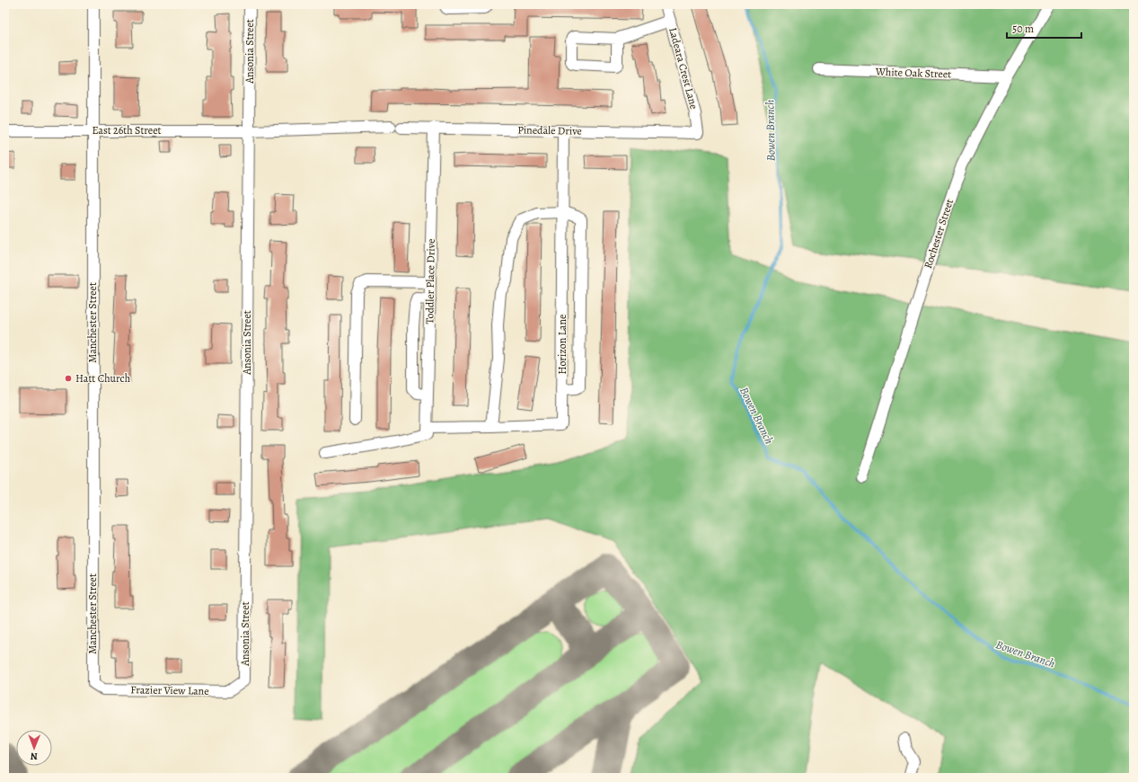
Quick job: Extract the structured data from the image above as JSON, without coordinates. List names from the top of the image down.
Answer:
{
  "streets": {
    "street": [
      "Ansonia Street",
      "Ladeara Crest Lane",
      "White Oak Street",
      "East 26th Street",
      "Pinedale Drive",
      "Rochester Street",
      "Toddler Place Drive",
      "Manchester Street",
      "Horizon Lane",
      "Frazier View Lane"
    ]
  },
  "crossings": [
    ["Ansonia Street", "East 26th Street"],
    ["Ansonia Street", "Pinedale Drive"],
    ["Ansonia Street", "Frazier View Lane"],
    ["Ladeara Crest Lane", "Pinedale Drive"],
    ["White Oak Street", "Rochester Street"],
    ["East 26th Street", "Pinedale Drive"],
    ["East 26th Street", "Manchester Street"],
    ["Pinedale Drive", "Toddler Place Drive"],
    ["Pinedale Drive", "Horizon Lane"],
    ["Toddler Place Drive", "Horizon Lane"],
    ["Manchester Street", "Frazier View Lane"]
  ],
  "water": ["Bowen Branch"],
  "places": ["Hatt Church"],
  "scale_bar": "50 m",
  "north": "bottom"
}
